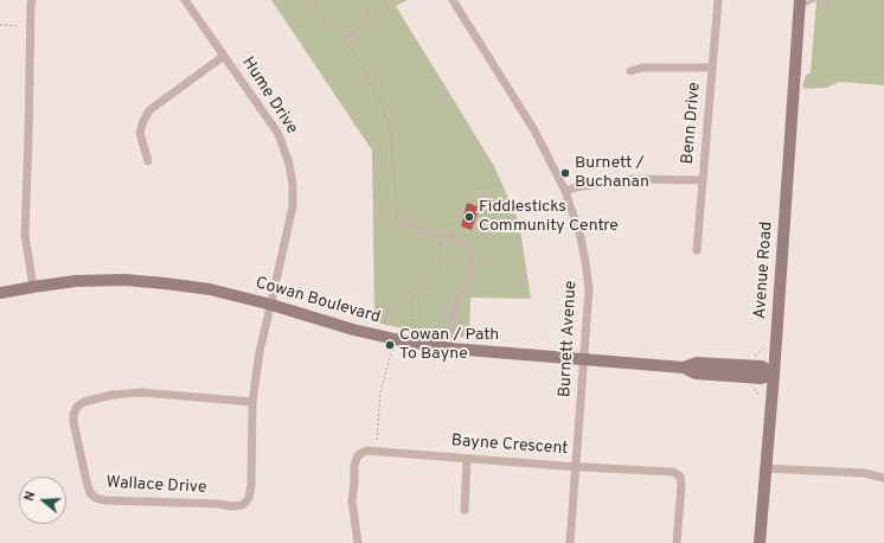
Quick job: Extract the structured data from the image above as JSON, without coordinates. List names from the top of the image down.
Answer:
{
  "streets": {
    "street": [
      "Hume Drive",
      "Benn Drive",
      "Avenue Road",
      "Cowan Boulevard",
      "Burnett Avenue",
      "Bayne Crescent",
      "Wallace Drive"
    ]
  },
  "crossings": [
    ["Hume Drive", "Cowan Boulevard"],
    ["Hume Drive", "Wallace Drive"],
    ["Avenue Road", "Cowan Boulevard"],
    ["Cowan Boulevard", "Burnett Avenue"],
    ["Cowan Boulevard", "Wallace Drive"],
    ["Burnett Avenue", "Bayne Crescent"]
  ],
  "places": ["Burnett / Buchanan", "Fiddlesticks Community Centre", "Cowan / Path To Bayne"],
  "north": "left"
}
